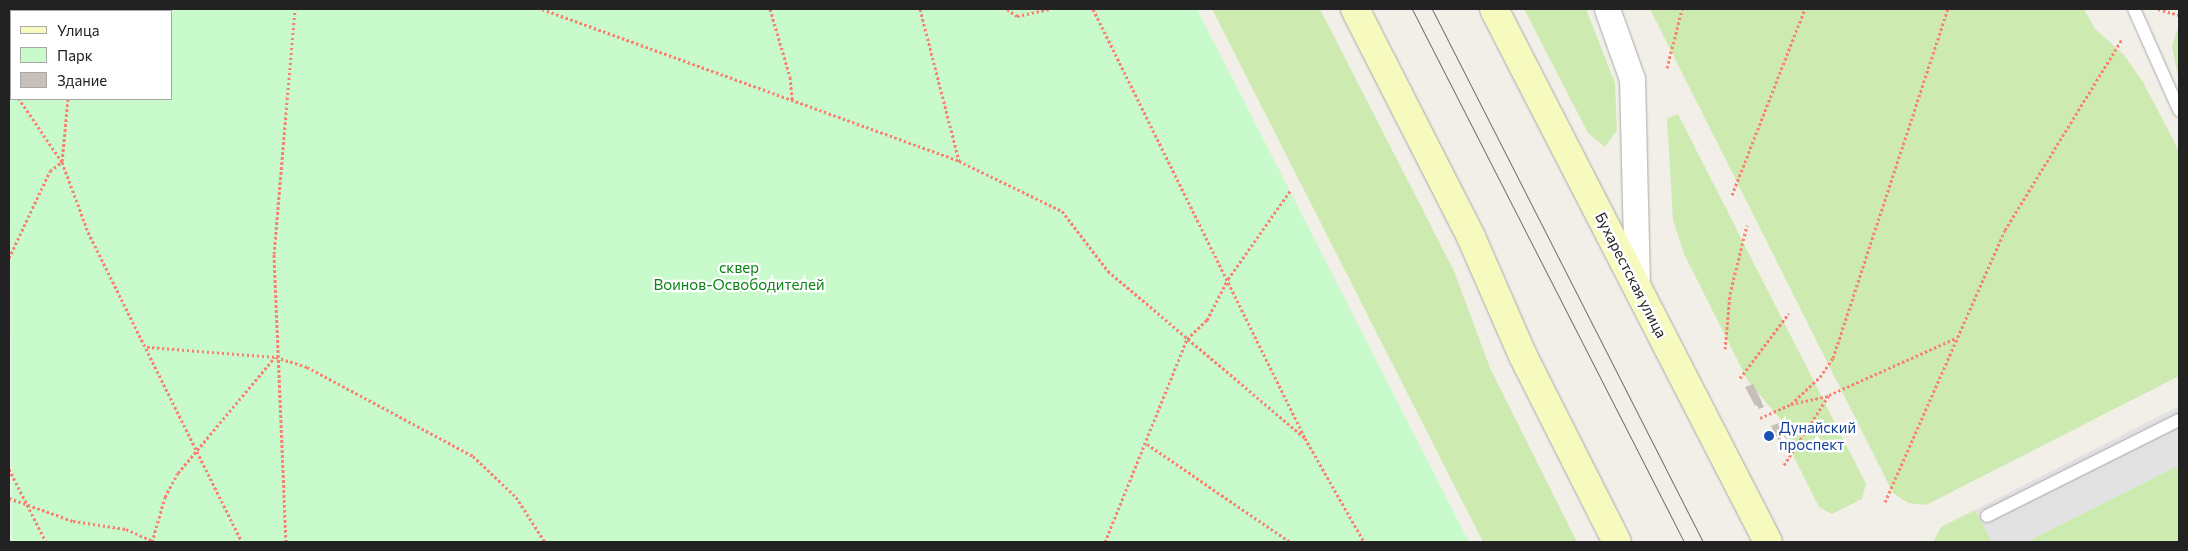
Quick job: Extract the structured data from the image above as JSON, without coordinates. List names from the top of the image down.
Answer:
{
  "streets": {
    "main road": ["Бухарестская улица"]
  },
  "parks": ["сквер Воинов-Освободителей"],
  "places": ["Дунайский проспект"],
  "legend": ["Улица", "Парк", "Здание"]
}
